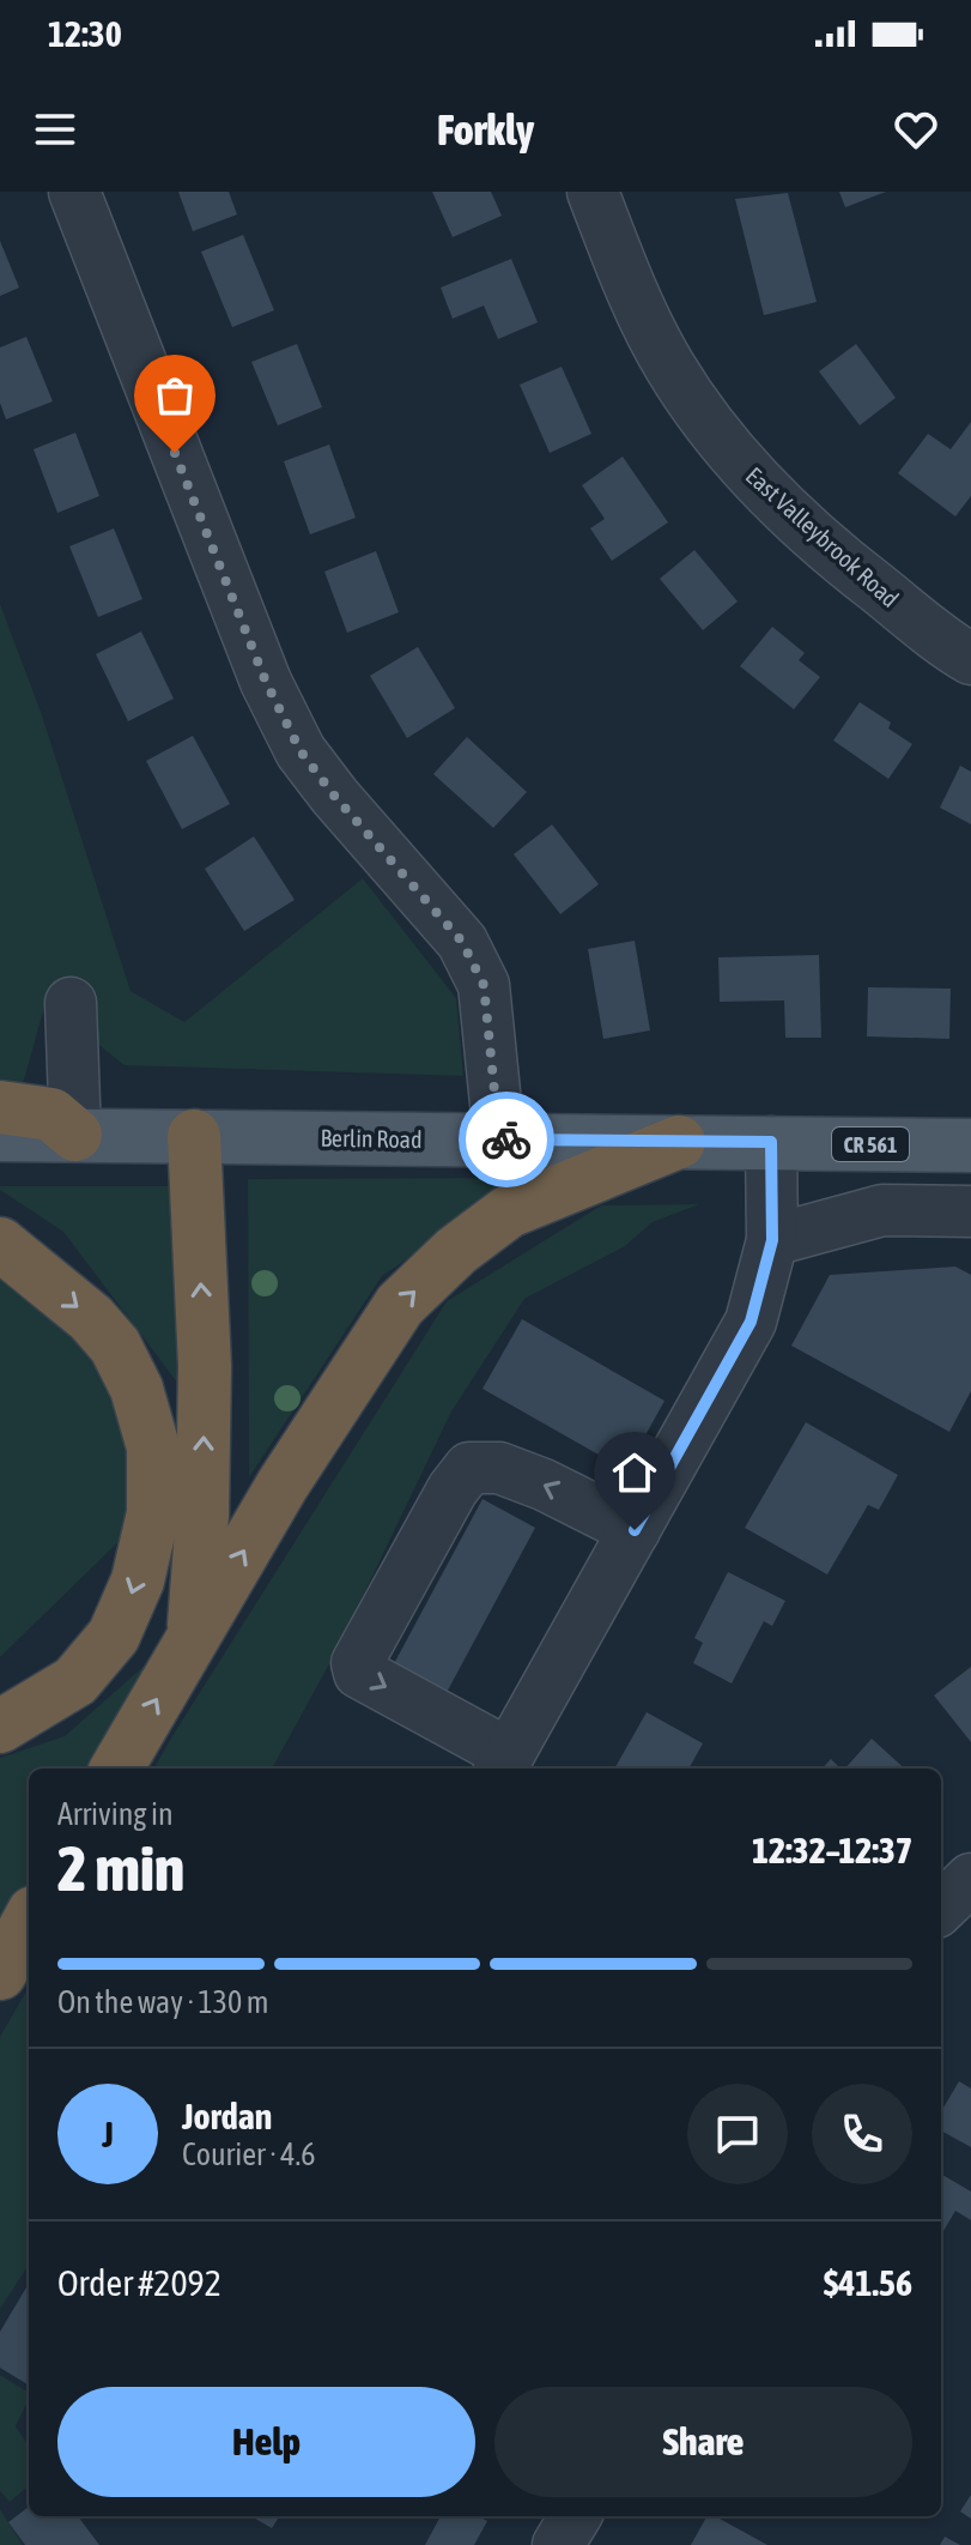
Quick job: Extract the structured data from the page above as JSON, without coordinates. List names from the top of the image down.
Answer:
{
  "streets": {
    "main road": ["Berlin Road", "CR 561"],
    "street": ["East Valleybrook Road"]
  },
  "page": {
    "status": "12:30",
    "header": "Forkly",
    "heading": ["2 min", "Arriving in", "12:32–12:37"],
    "panel": [
      "Jordan",
      "Courier · 4.6",
      "Order #2092",
      "$41.56"
    ],
    "bar": "On the way · 130 m",
    "round": "J",
    "buttons": ["Help", "Share"]
  }
}
